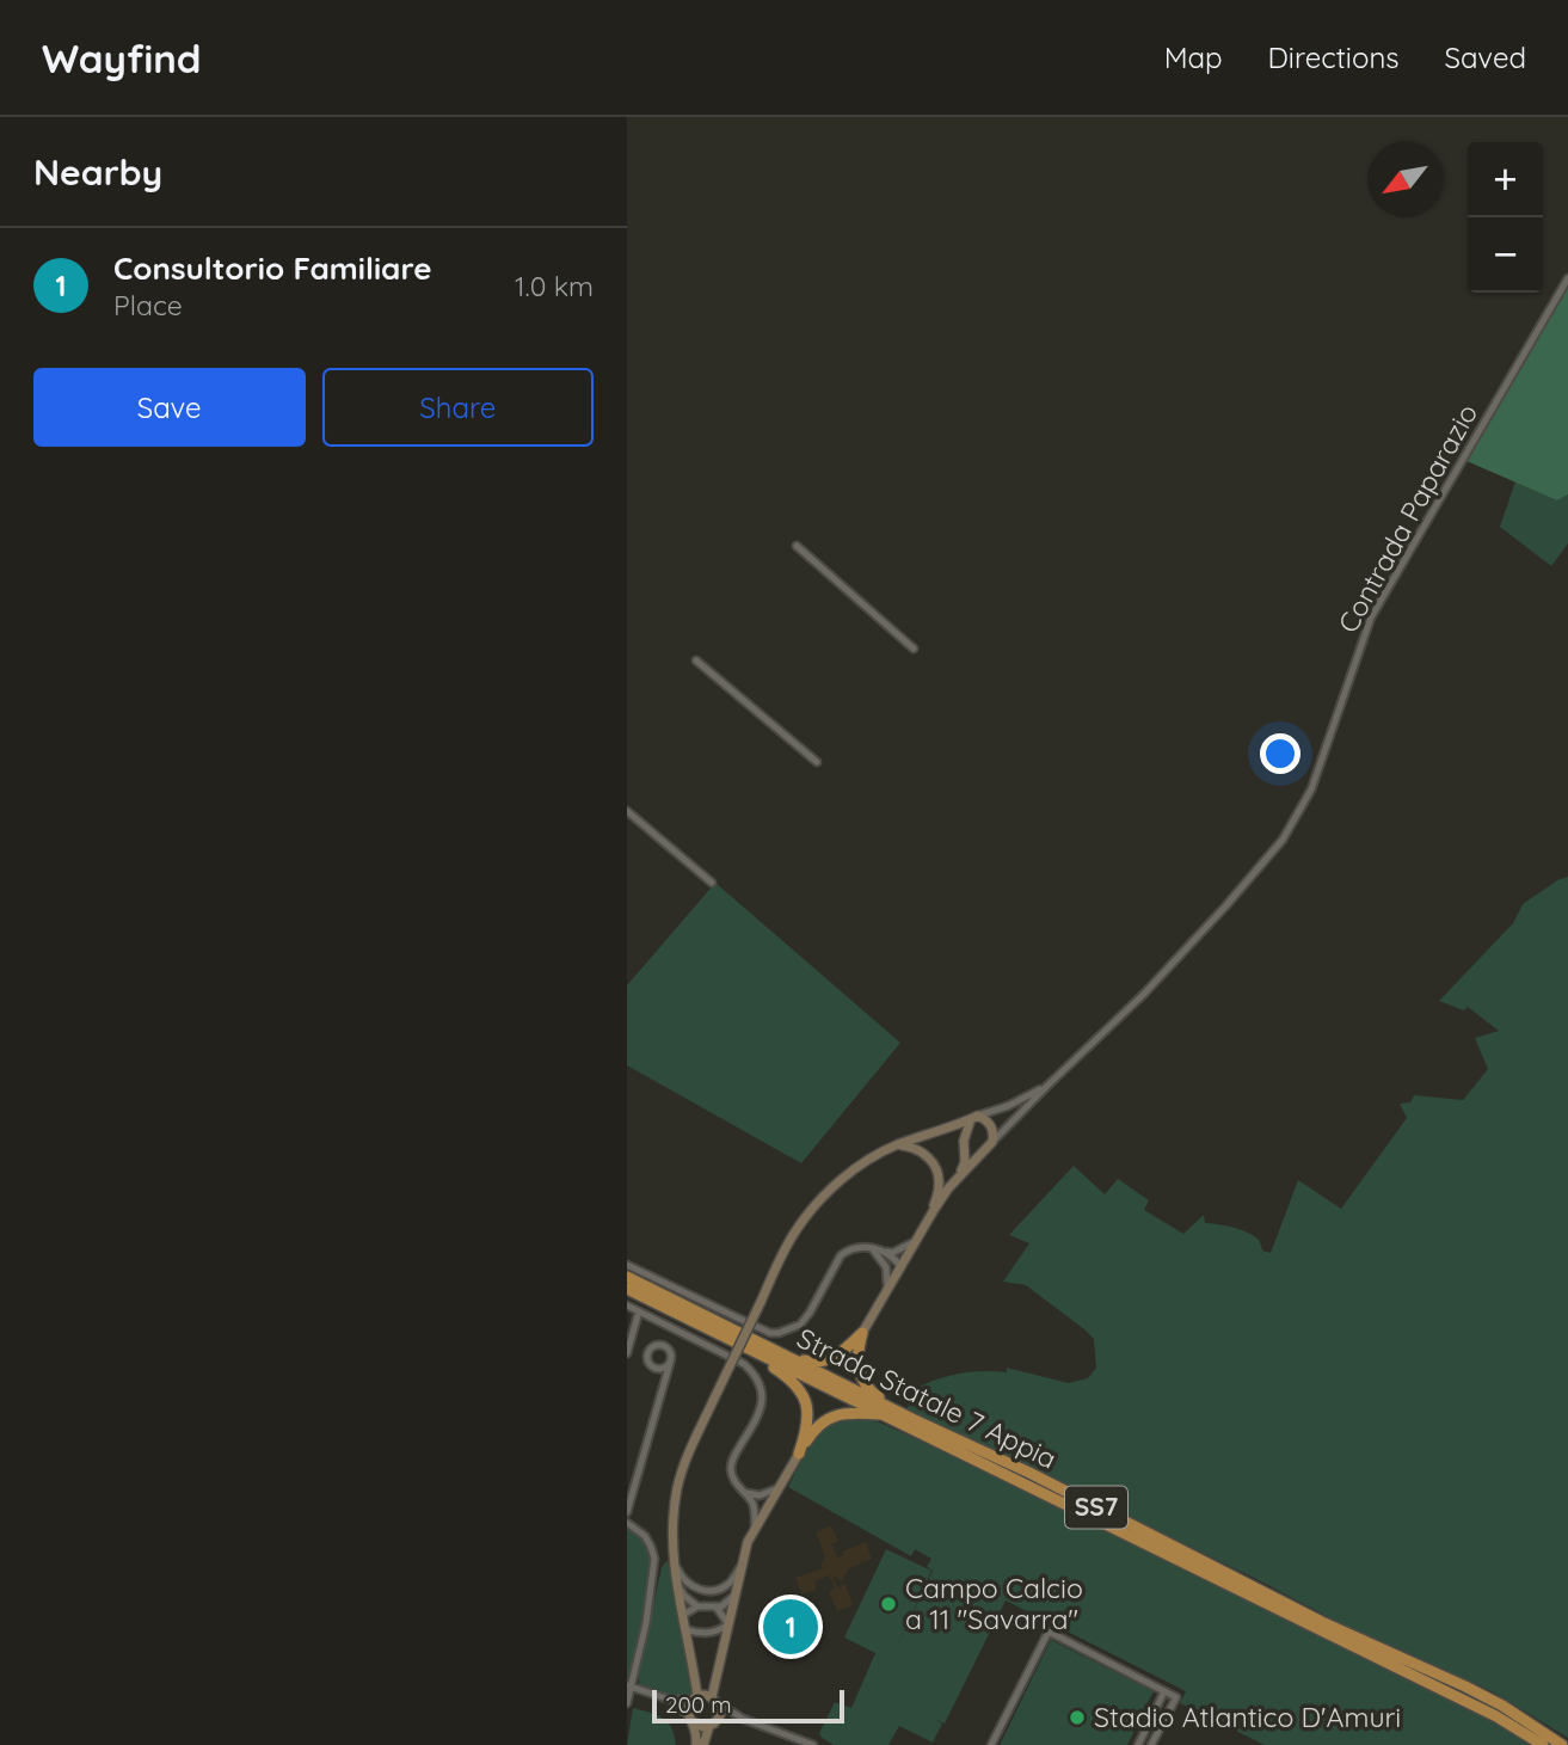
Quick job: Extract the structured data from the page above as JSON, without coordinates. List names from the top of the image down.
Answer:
{
  "streets": {
    "highway": ["Strada Statale 7 Appia", "SS7"],
    "street": ["Contrada Paparazio"]
  },
  "places": ["Campo Calcio a 11 \"Savarra\"", "Stadio Atlantico D'Amuri"],
  "scale_bar": "200 m",
  "north": "bottom left",
  "page": {
    "header": "Wayfind",
    "nav": ["Map", "Directions", "Saved"],
    "heading": "Nearby",
    "map_buttons": ["+", "−"],
    "list": [
      {
        "mark": "1",
        "name": "Consultorio Familiare",
        "note": "Place",
        "value": "1.0 km"
      }
    ],
    "buttons": ["Save", "Share"],
    "pins": "1",
    "scale": "200 m"
  }
}
